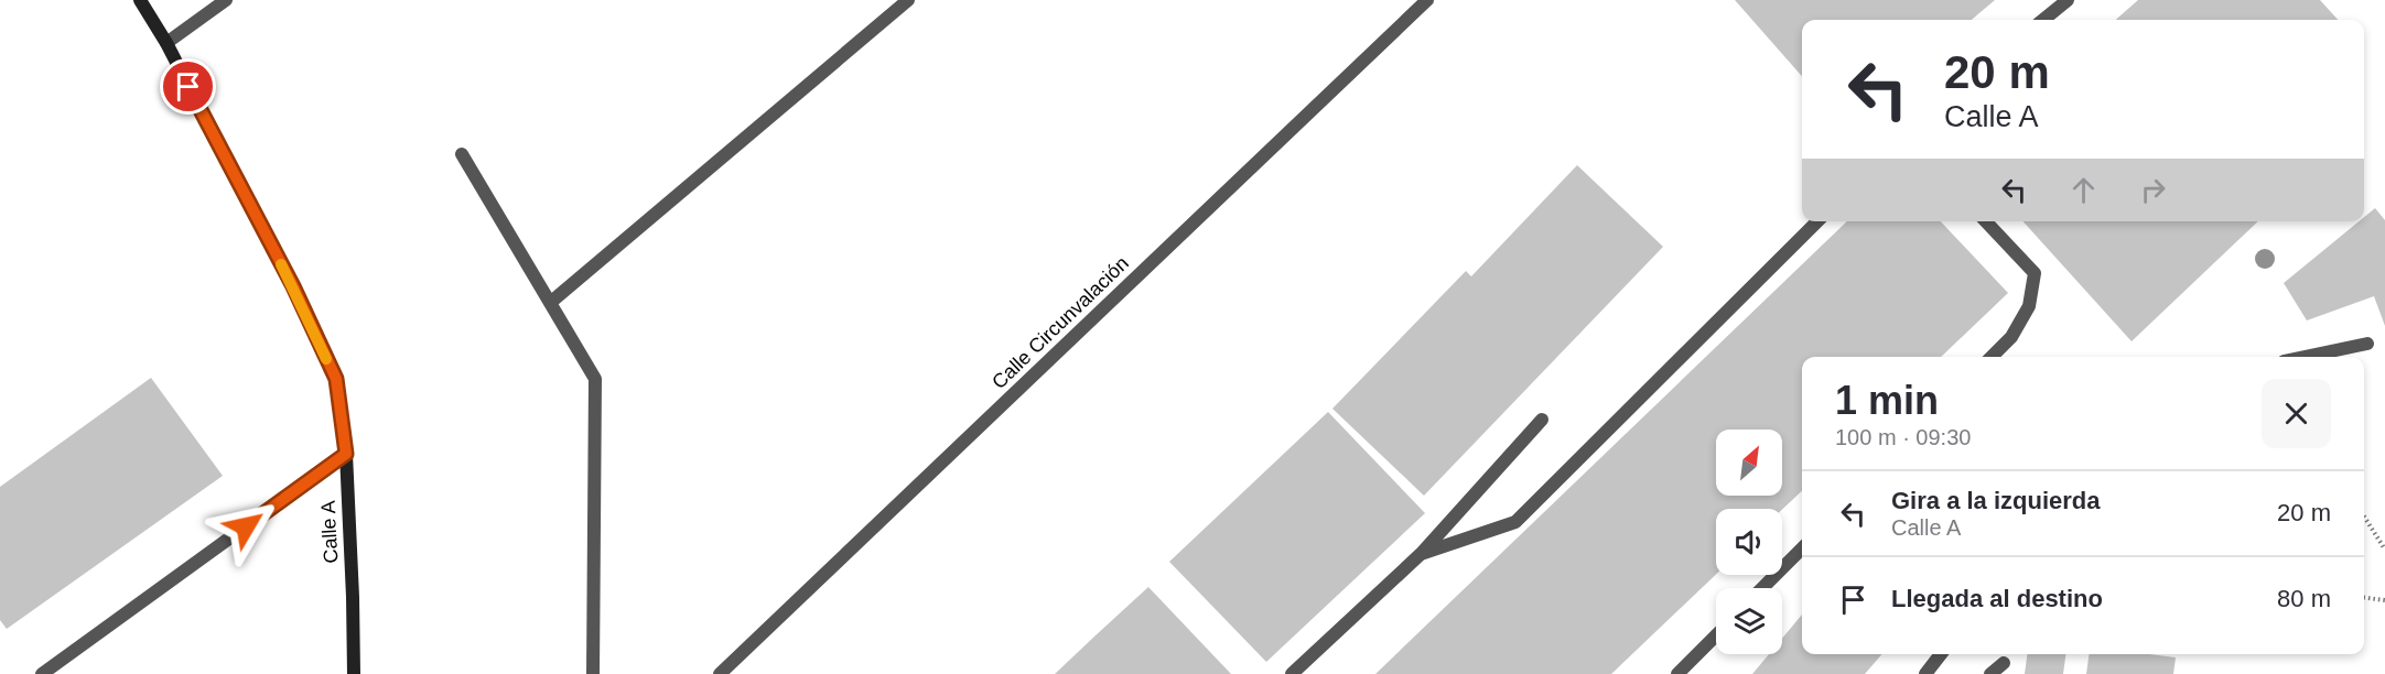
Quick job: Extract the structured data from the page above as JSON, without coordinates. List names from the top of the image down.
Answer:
{
  "streets": {
    "street": ["Calle Circunvalación", "Calle A"]
  },
  "north": "top right",
  "page": {
    "turn": ["20 m", "Calle A"],
    "heading": ["1 min", "100 m · 09:30"],
    "list": [
      {
        "name": "Gira a la izquierda",
        "note": "Calle A",
        "value": "20 m"
      },
      {
        "name": "Llegada al destino",
        "value": "80 m"
      }
    ]
  }
}
